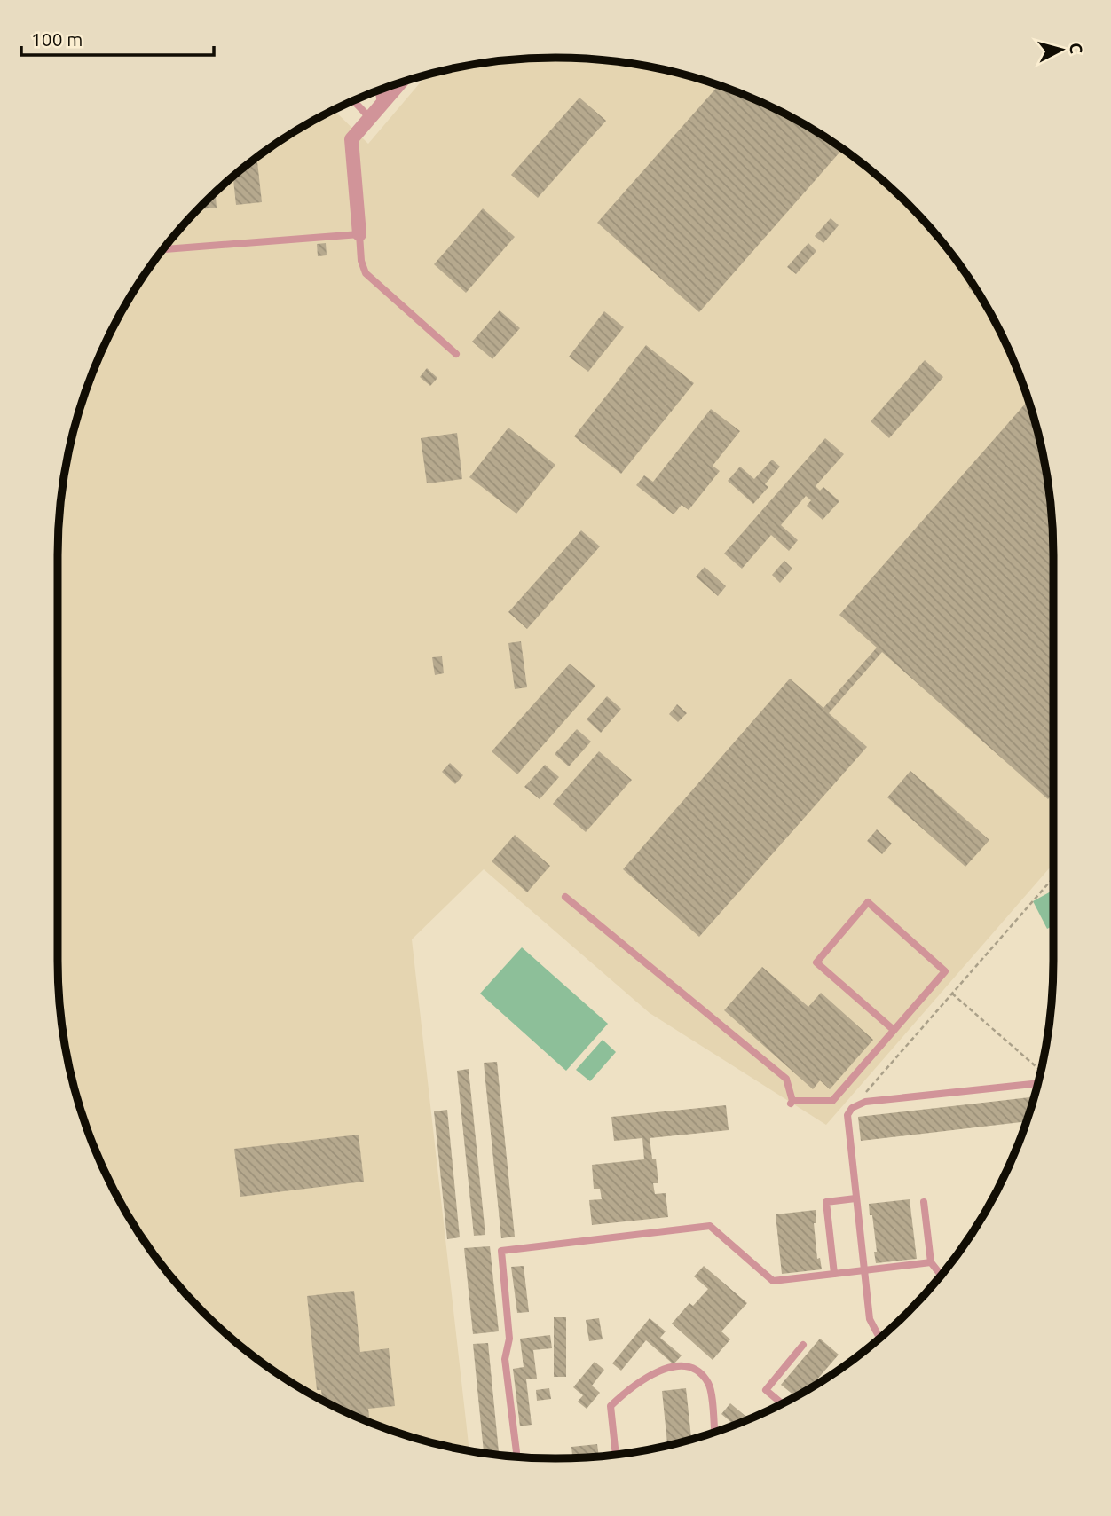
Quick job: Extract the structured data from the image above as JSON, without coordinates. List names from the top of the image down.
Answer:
{
  "scale_bar": "100 m",
  "north": "right"
}
